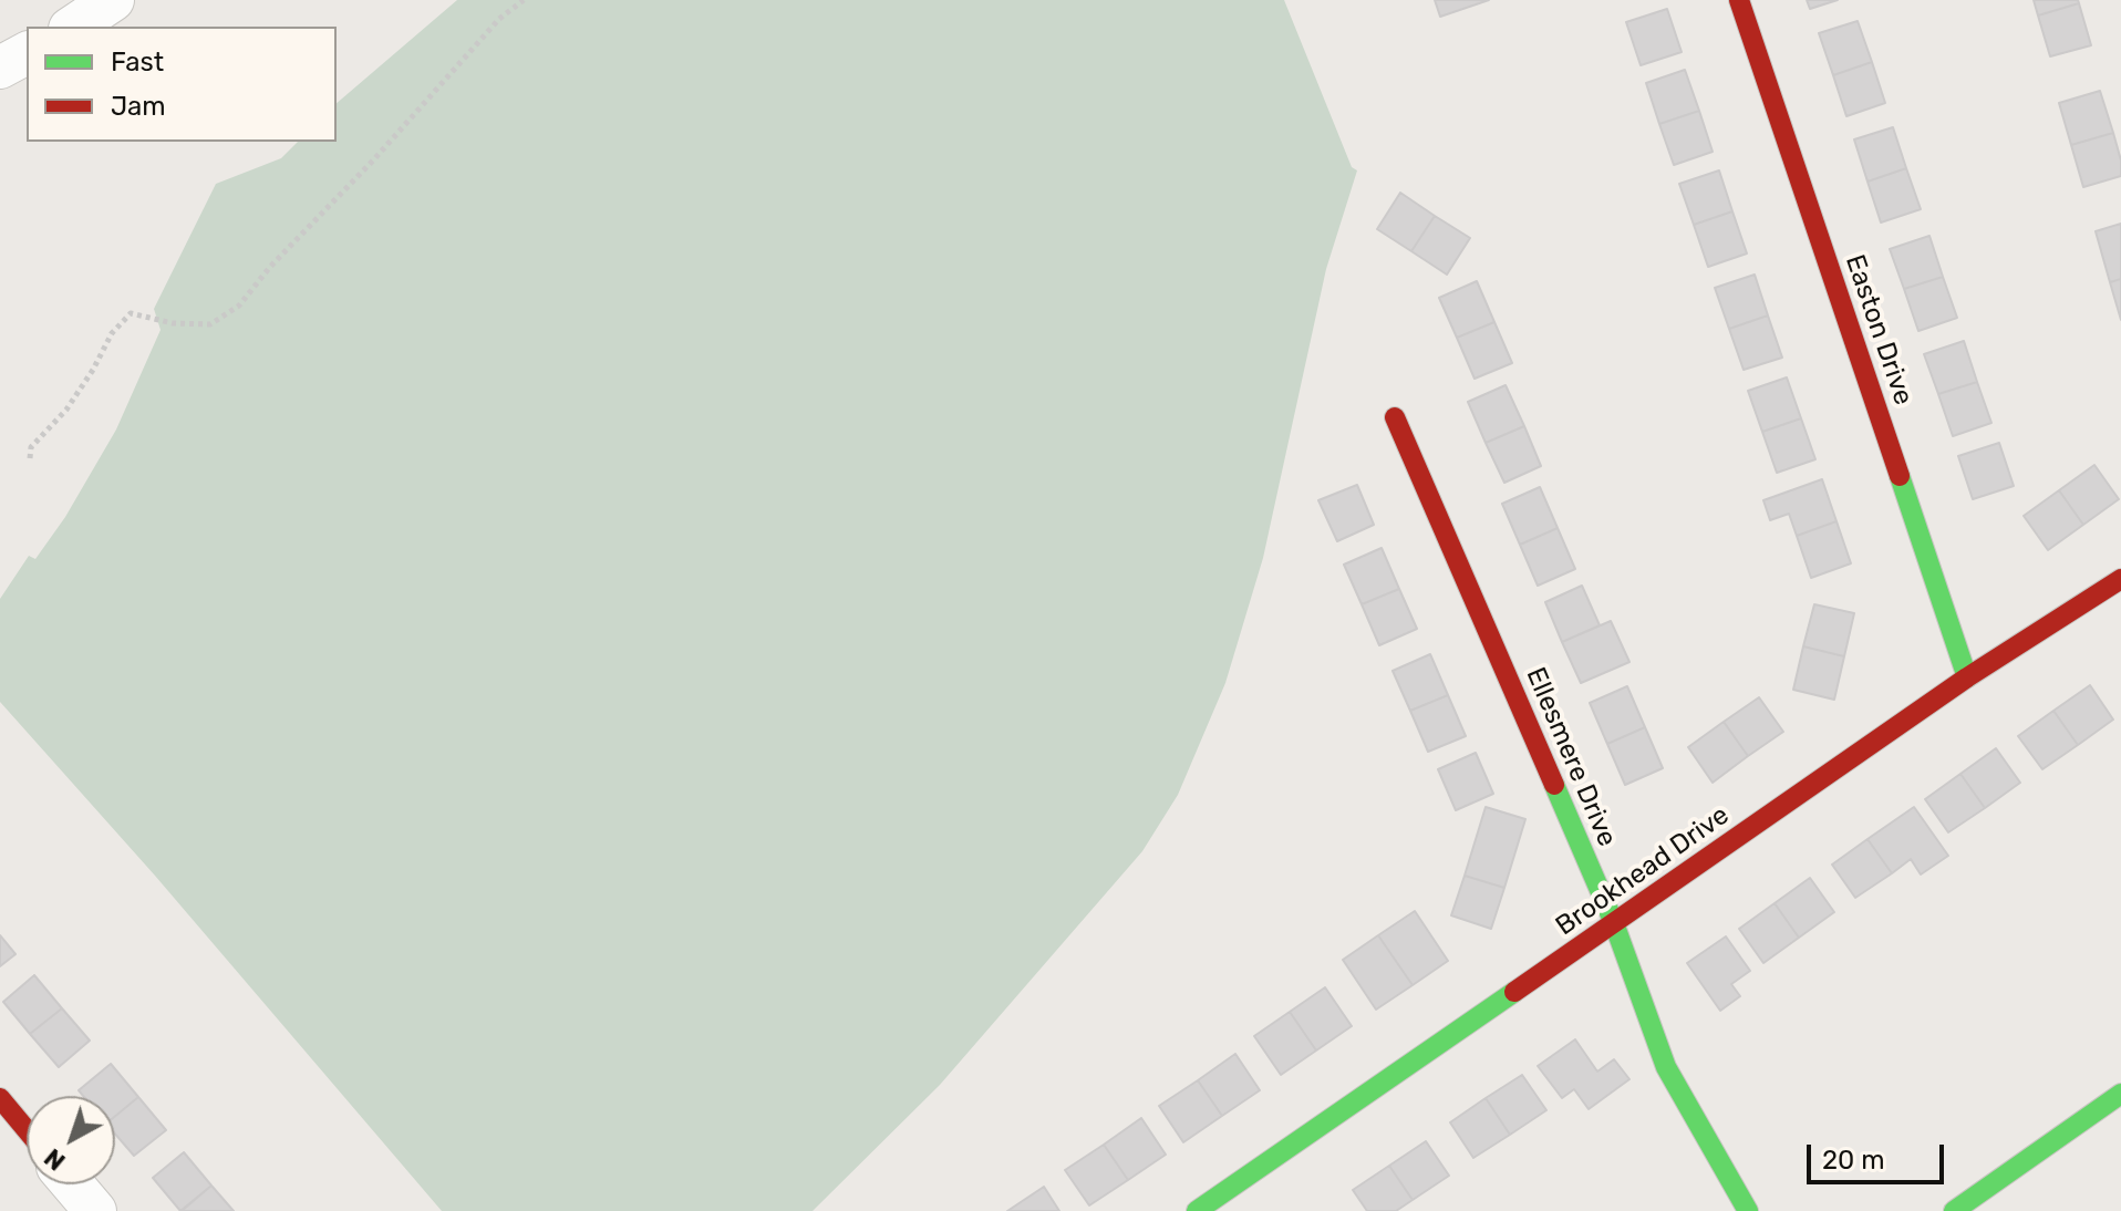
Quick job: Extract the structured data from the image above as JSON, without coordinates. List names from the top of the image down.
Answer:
{
  "streets": {
    "street": ["Easton Drive", "Ellesmere Drive", "Brookhead Drive"]
  },
  "crossings": [
    ["Easton Drive", "Brookhead Drive"],
    ["Ellesmere Drive", "Brookhead Drive"]
  ],
  "legend": ["Fast", "Jam"],
  "scale_bar": "20 m",
  "north": "bottom left"
}
